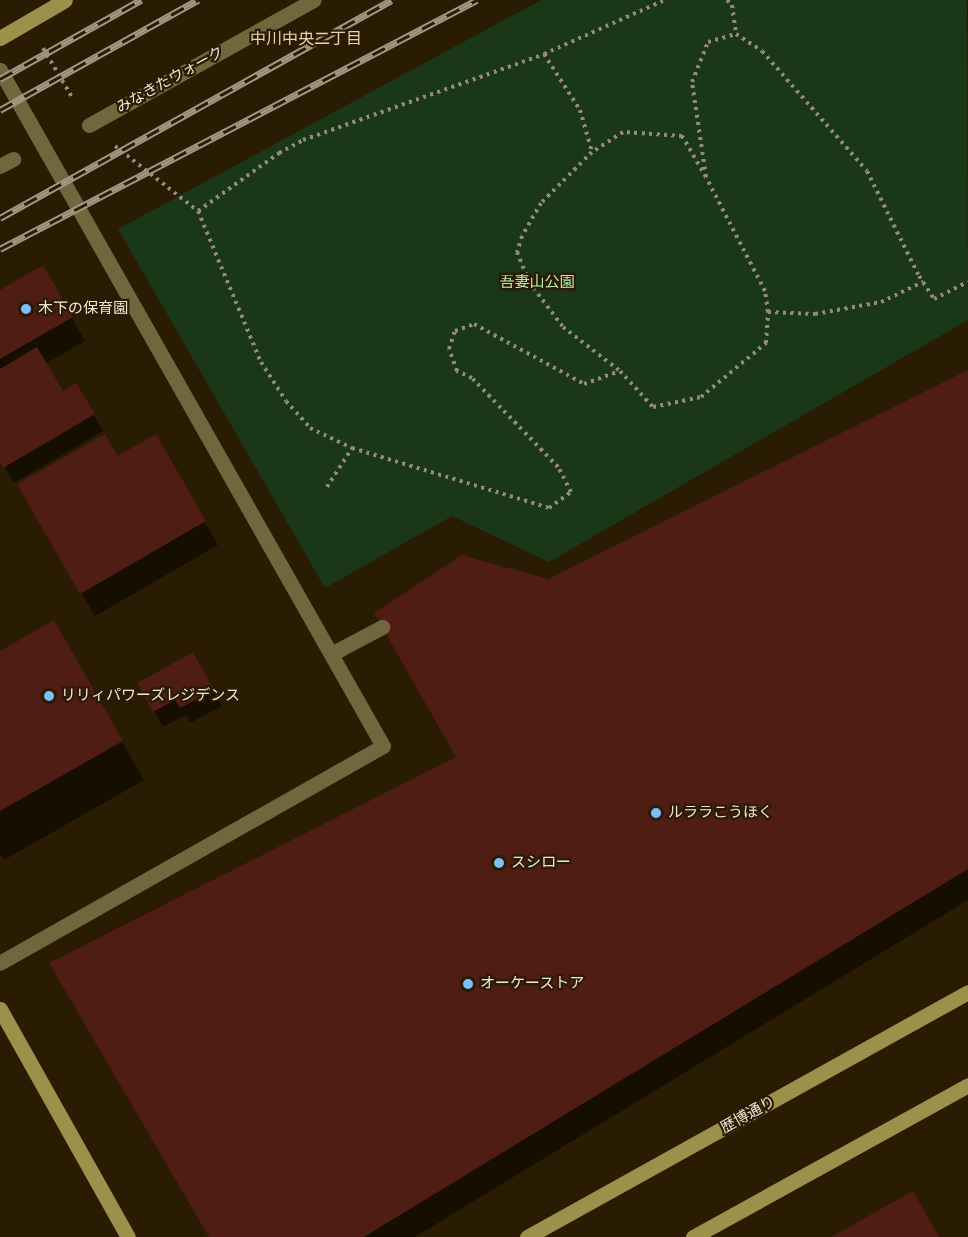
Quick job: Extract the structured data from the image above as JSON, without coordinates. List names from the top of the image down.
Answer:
{
  "streets": {
    "street": ["みなきたウォーク", "歴博通り"]
  },
  "districts": ["中川中央二丁目"],
  "parks": ["吾妻山公園"],
  "places": [
    "木下の保育園",
    "リリィパワーズレジデンス",
    "ルララこうほく",
    "スシロー",
    "オーケーストア"
  ]
}
